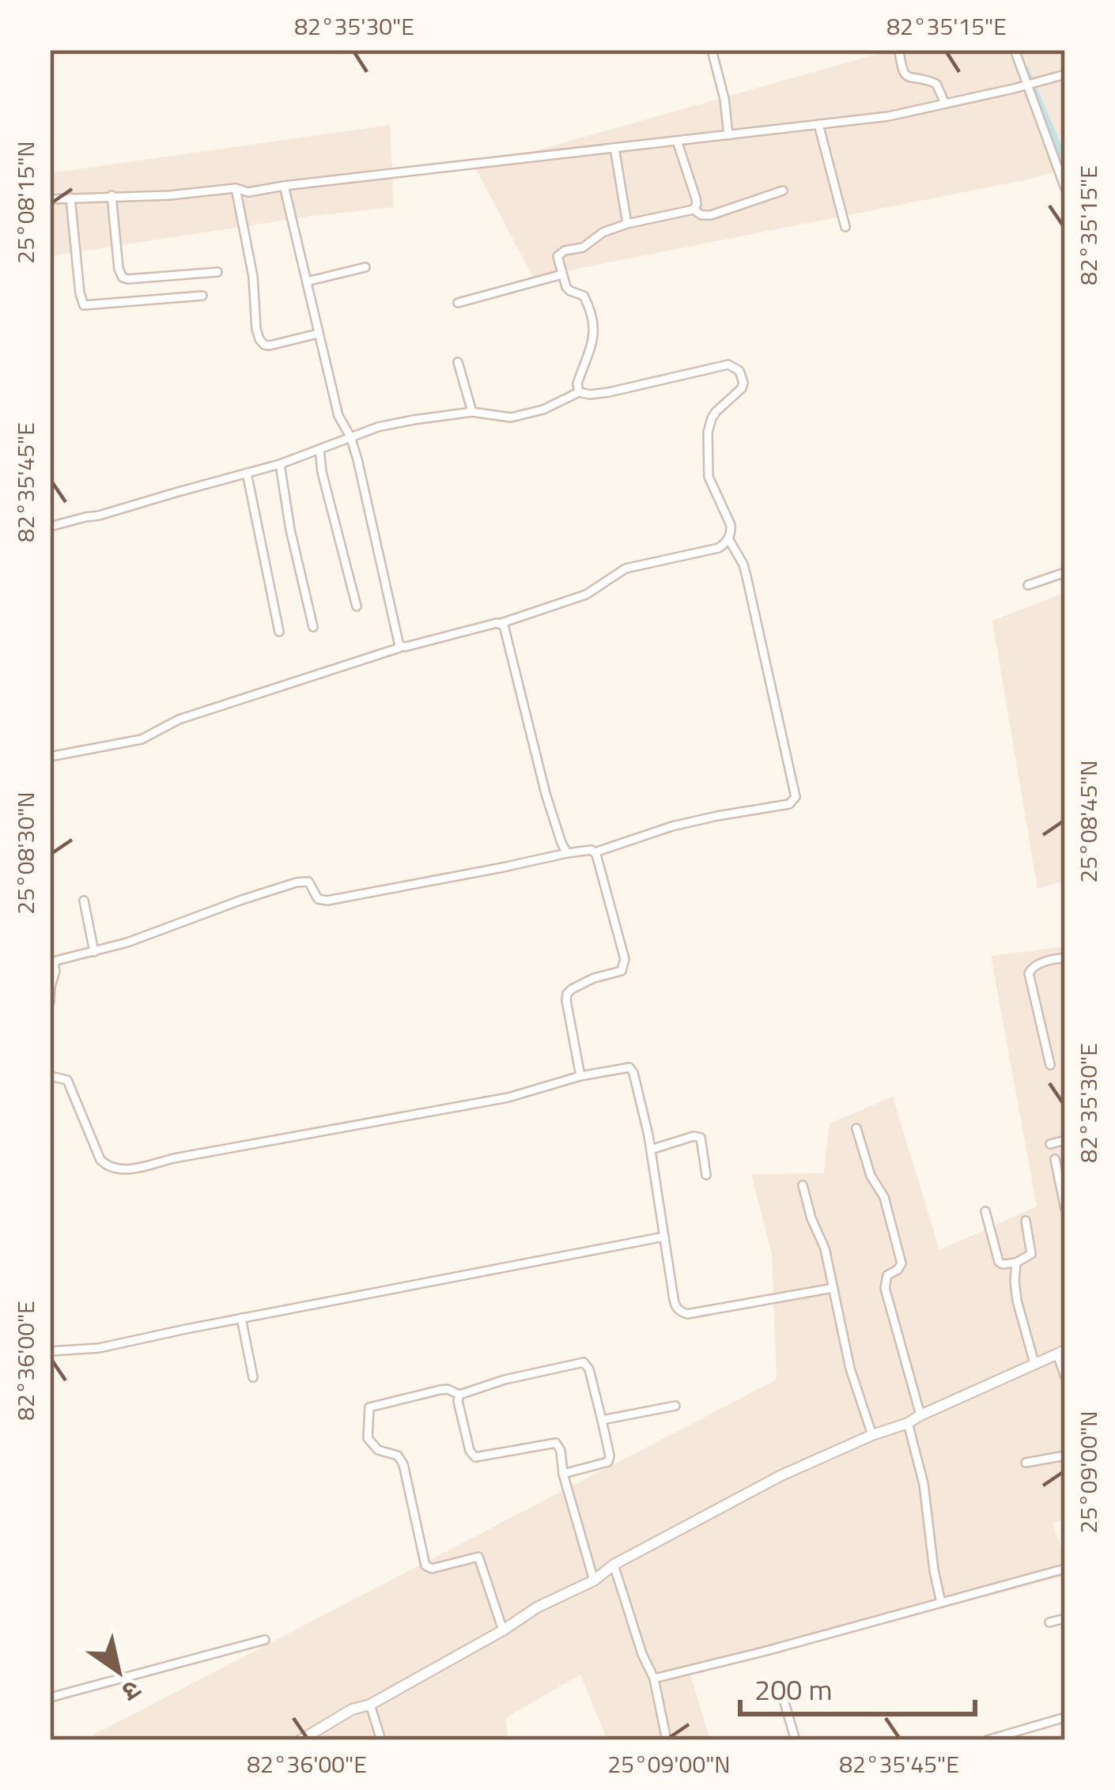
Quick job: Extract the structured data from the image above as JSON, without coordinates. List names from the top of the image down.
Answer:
{
  "scale_bar": "200 m",
  "north": "bottom right",
  "coordinates": [
    "82°35'30\"E",
    "82°35'15\"E",
    "25°08'15\"N",
    "82°35'45\"E",
    "25°08'45\"N",
    "25°08'30\"N",
    "82°36'00\"E",
    "25°09'00\"N"
  ]
}
